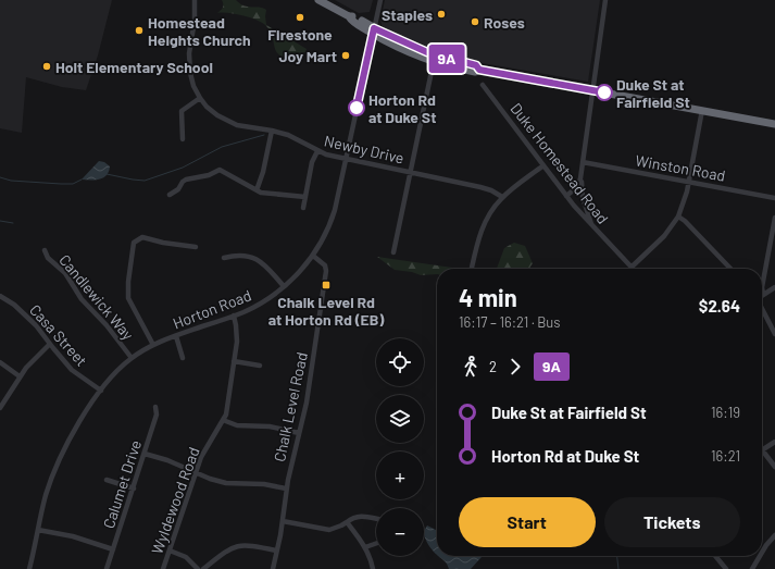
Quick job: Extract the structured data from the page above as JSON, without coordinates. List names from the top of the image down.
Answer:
{
  "streets": {
    "street": [
      "Newby Drive",
      "Duke Homestead Road",
      "Winston Road",
      "Candlewick Way",
      "Horton Road",
      "Casa Street",
      "Chalk Level Road",
      "Calumet Drive",
      "Wyldewood Road"
    ]
  },
  "crossings": [
    ["Newby Drive", "Horton Road"],
    ["Candlewick Way", "Horton Road"],
    ["Horton Road", "Casa Street"],
    ["Horton Road", "Chalk Level Road"],
    ["Horton Road", "Wyldewood Road"]
  ],
  "places": {
    "other": [
      "Staples",
      "Firestone",
      "Roses",
      "Homestead Heights Church",
      "Joy Mart",
      "Holt Elementary School",
      "Duke St at Fairfield St",
      "Horton Rd at Duke St"
    ],
    "transit": ["Chalk Level Rd at Horton Rd (EB)"]
  },
  "lines": ["bus line 9A"],
  "page": {
    "on_map": "9A",
    "heading": ["4 min", "16:17 – 16:21 · Bus", "$2.64"],
    "map_buttons": ["+", "−"],
    "legs": ["2", "9A"],
    "list": [
      {
        "name": "Duke St at Fairfield St",
        "value": "16:19"
      },
      {
        "name": "Horton Rd at Duke St",
        "value": "16:21"
      }
    ],
    "buttons": ["Start", "Tickets"]
  }
}
